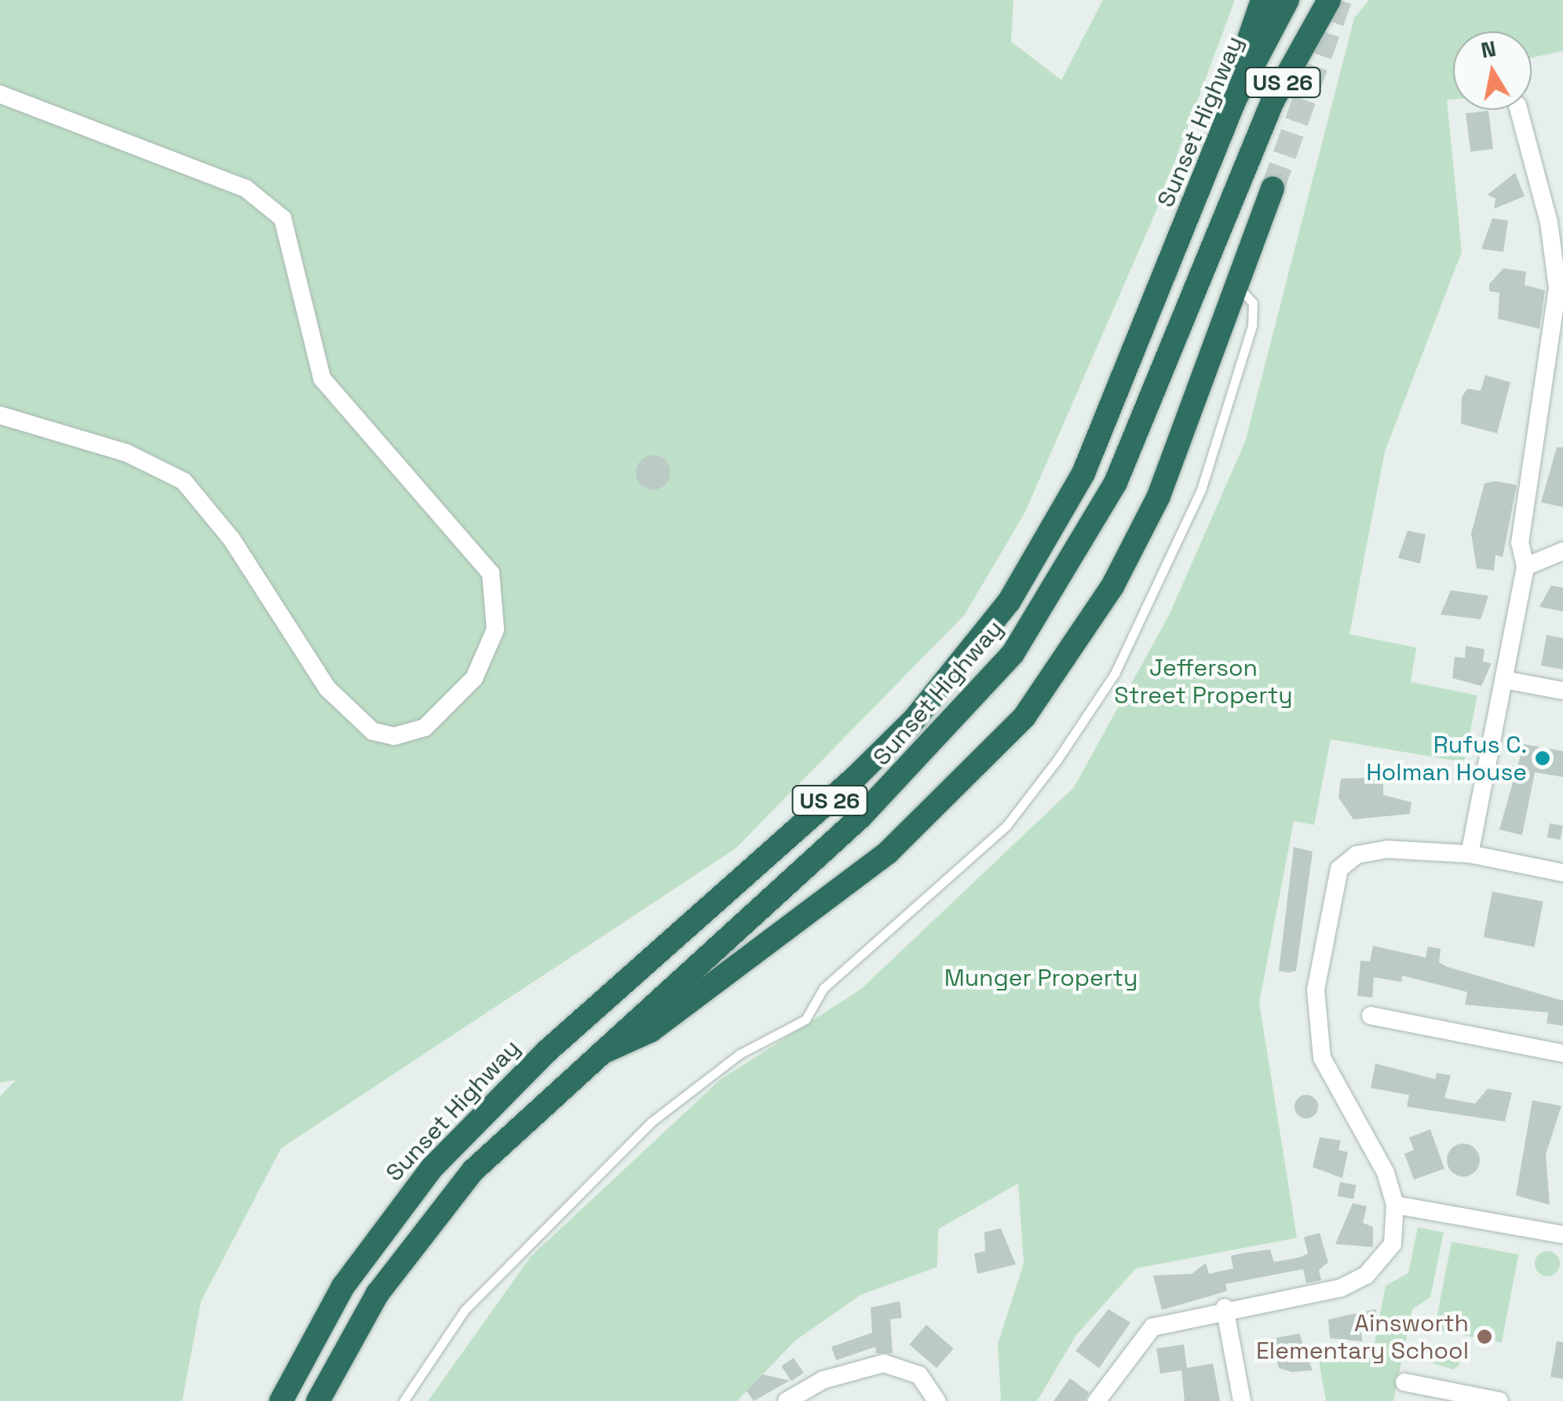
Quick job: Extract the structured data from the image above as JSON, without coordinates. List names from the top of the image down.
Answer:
{
  "streets": {
    "highway": ["US 26", "Sunset Highway"]
  },
  "parks": ["Jefferson Street Property", "Munger Property"],
  "places": ["Rufus C. Holman House", "Ainsworth Elementary School"],
  "north": "top"
}
